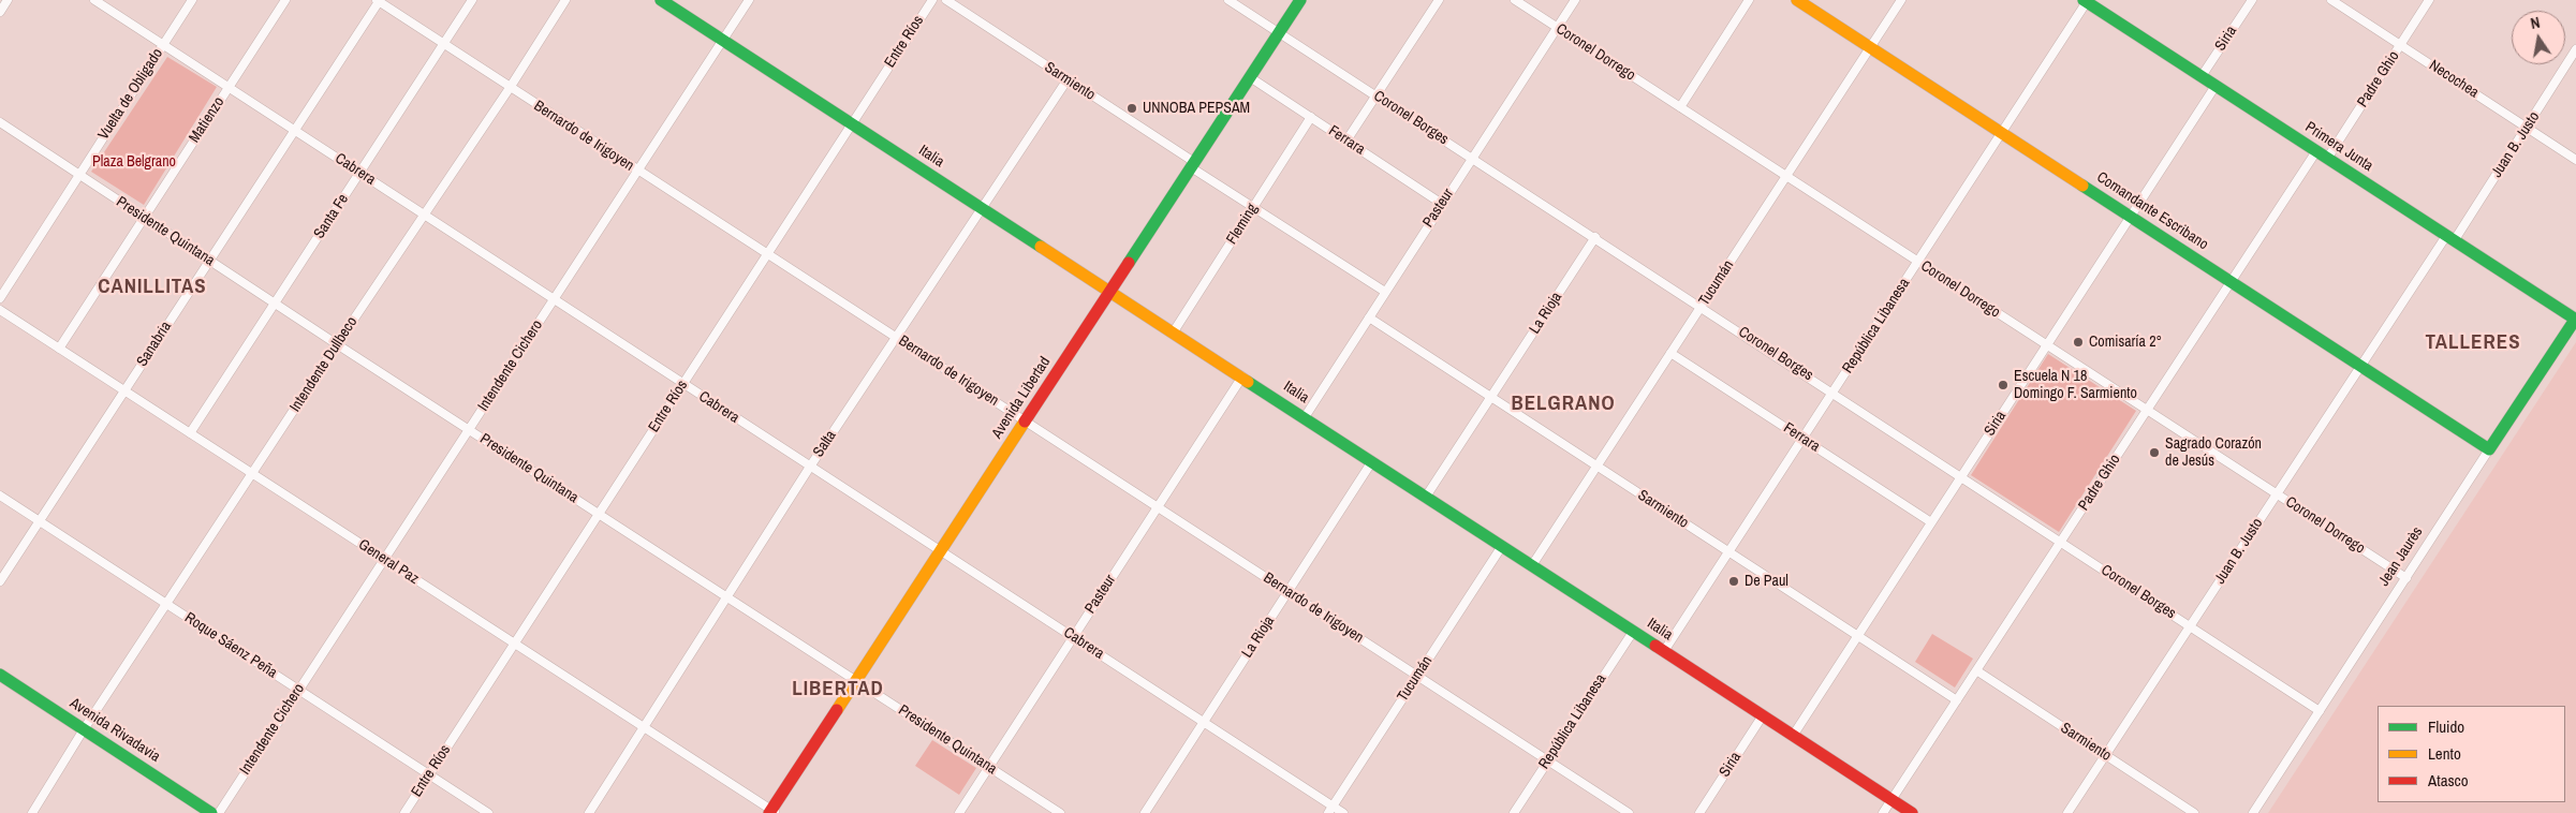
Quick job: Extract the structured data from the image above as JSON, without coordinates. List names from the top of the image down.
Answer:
{
  "streets": {
    "main road": [
      "Primera Junta",
      "Italia",
      "Comandante Escribano",
      "Avenida Libertad",
      "Jean Jaurès",
      "Avenida Rivadavia"
    ],
    "street": [
      "Siria",
      "Entre Ríos",
      "Coronel Dorrego",
      "Padre Ghio",
      "Necochea",
      "Sarmiento",
      "Vuelta de Obligado",
      "Coronel Borges",
      "Matienzo",
      "Bernardo de Irigoyen",
      "Ferrara",
      "Juan B. Justo",
      "Cabrera",
      "Pasteur",
      "Santa Fe",
      "Fleming",
      "Presidente Quintana",
      "Tucumán",
      "La Rioja",
      "República Libanesa",
      "Sanabria",
      "Intendente Dullbeco",
      "Intendente Cichero",
      "Salta",
      "General Paz",
      "Roque Sáenz Peña"
    ]
  },
  "crossings": [
    ["Siria", "Coronel Dorrego"],
    ["Siria", "Sarmiento"],
    ["Siria", "Coronel Borges"],
    ["Siria", "Ferrara"],
    ["Siria", "Primera Junta"],
    ["Siria", "Italia"],
    ["Siria", "Comandante Escribano"],
    ["Entre Ríos", "Bernardo de Irigoyen"],
    ["Entre Ríos", "Italia"],
    ["Entre Ríos", "Cabrera"],
    ["Entre Ríos", "Presidente Quintana"],
    ["Entre Ríos", "General Paz"],
    ["Entre Ríos", "Roque Sáenz Peña"],
    ["Coronel Dorrego", "Padre Ghio"],
    ["Coronel Dorrego", "Juan B. Justo"],
    ["Coronel Dorrego", "Pasteur"],
    ["Coronel Dorrego", "Tucumán"],
    ["Coronel Dorrego", "República Libanesa"],
    ["Coronel Dorrego", "Jean Jaurès"],
    ["Padre Ghio", "Necochea"],
    ["Padre Ghio", "Sarmiento"],
    ["Padre Ghio", "Coronel Borges"],
    ["Padre Ghio", "Primera Junta"],
    ["Padre Ghio", "Italia"],
    ["Padre Ghio", "Comandante Escribano"],
    ["Necochea", "Juan B. Justo"],
    ["Sarmiento", "Juan B. Justo"],
    ["Sarmiento", "Pasteur"],
    ["Sarmiento", "Fleming"],
    ["Sarmiento", "Tucumán"],
    ["Sarmiento", "La Rioja"],
    ["Sarmiento", "República Libanesa"],
    ["Sarmiento", "Avenida Libertad"],
    ["Sarmiento", "Salta"],
    ["Vuelta de Obligado", "Cabrera"],
    ["Vuelta de Obligado", "Presidente Quintana"],
    ["Coronel Borges", "Juan B. Justo"],
    ["Coronel Borges", "Pasteur"],
    ["Coronel Borges", "Tucumán"],
    ["Coronel Borges", "La Rioja"],
    ["Coronel Borges", "República Libanesa"],
    ["Coronel Borges", "Avenida Libertad"],
    ["Coronel Borges", "Jean Jaurès"],
    ["Matienzo", "Cabrera"],
    ["Matienzo", "Presidente Quintana"],
    ["Matienzo", "General Paz"],
    ["Bernardo de Irigoyen", "Pasteur"],
    ["Bernardo de Irigoyen", "Santa Fe"],
    ["Bernardo de Irigoyen", "Tucumán"],
    ["Bernardo de Irigoyen", "La Rioja"],
    ["Bernardo de Irigoyen", "República Libanesa"],
    ["Bernardo de Irigoyen", "Sanabria"],
    ["Bernardo de Irigoyen", "Intendente Dullbeco"],
    ["Bernardo de Irigoyen", "Intendente Cichero"],
    ["Bernardo de Irigoyen", "Avenida Libertad"],
    ["Bernardo de Irigoyen", "Salta"],
    ["Ferrara", "Pasteur"],
    ["Ferrara", "Fleming"],
    ["Ferrara", "Tucumán"],
    ["Ferrara", "República Libanesa"],
    ["Ferrara", "Avenida Libertad"],
    ["Juan B. Justo", "Primera Junta"],
    ["Juan B. Justo", "Comandante Escribano"],
    ["Primera Junta", "República Libanesa"],
    ["Primera Junta", "Jean Jaurès"],
    ["Italia", "Pasteur"],
    ["Italia", "Fleming"],
    ["Italia", "Tucumán"],
    ["Italia", "La Rioja"],
    ["Italia", "República Libanesa"],
    ["Italia", "Intendente Cichero"],
    ["Italia", "Avenida Libertad"],
    ["Italia", "Salta"],
    ["Cabrera", "Pasteur"],
    ["Cabrera", "Santa Fe"],
    ["Cabrera", "Tucumán"],
    ["Cabrera", "La Rioja"],
    ["Cabrera", "Sanabria"],
    ["Cabrera", "Intendente Dullbeco"],
    ["Cabrera", "Intendente Cichero"],
    ["Cabrera", "Avenida Libertad"],
    ["Cabrera", "Salta"],
    ["Pasteur", "Presidente Quintana"],
    ["Comandante Escribano", "Tucumán"],
    ["Comandante Escribano", "República Libanesa"],
    ["Comandante Escribano", "Jean Jaurès"],
    ["Santa Fe", "Presidente Quintana"],
    ["Santa Fe", "General Paz"],
    ["Presidente Quintana", "Sanabria"],
    ["Presidente Quintana", "Intendente Dullbeco"],
    ["Presidente Quintana", "Intendente Cichero"],
    ["Presidente Quintana", "Avenida Libertad"],
    ["Presidente Quintana", "Salta"],
    ["Sanabria", "General Paz"],
    ["Sanabria", "Roque Sáenz Peña"],
    ["Intendente Dullbeco", "General Paz"],
    ["Intendente Dullbeco", "Roque Sáenz Peña"],
    ["Intendente Dullbeco", "Avenida Rivadavia"],
    ["Intendente Cichero", "General Paz"],
    ["Intendente Cichero", "Roque Sáenz Peña"],
    ["Avenida Libertad", "General Paz"],
    ["Salta", "General Paz"]
  ],
  "districts": [
    "CANILLITAS",
    "TALLERES",
    "BELGRANO",
    "LIBERTAD"
  ],
  "parks": ["Plaza Belgrano"],
  "places": [
    "UNNOBA PEPSAM",
    "Comisaría 2°",
    "Escuela N 18 Domingo F. Sarmiento",
    "Sagrado Corazón de Jesús",
    "De Paul"
  ],
  "legend": ["Fluido", "Lento", "Atasco"],
  "north": "top"
}
